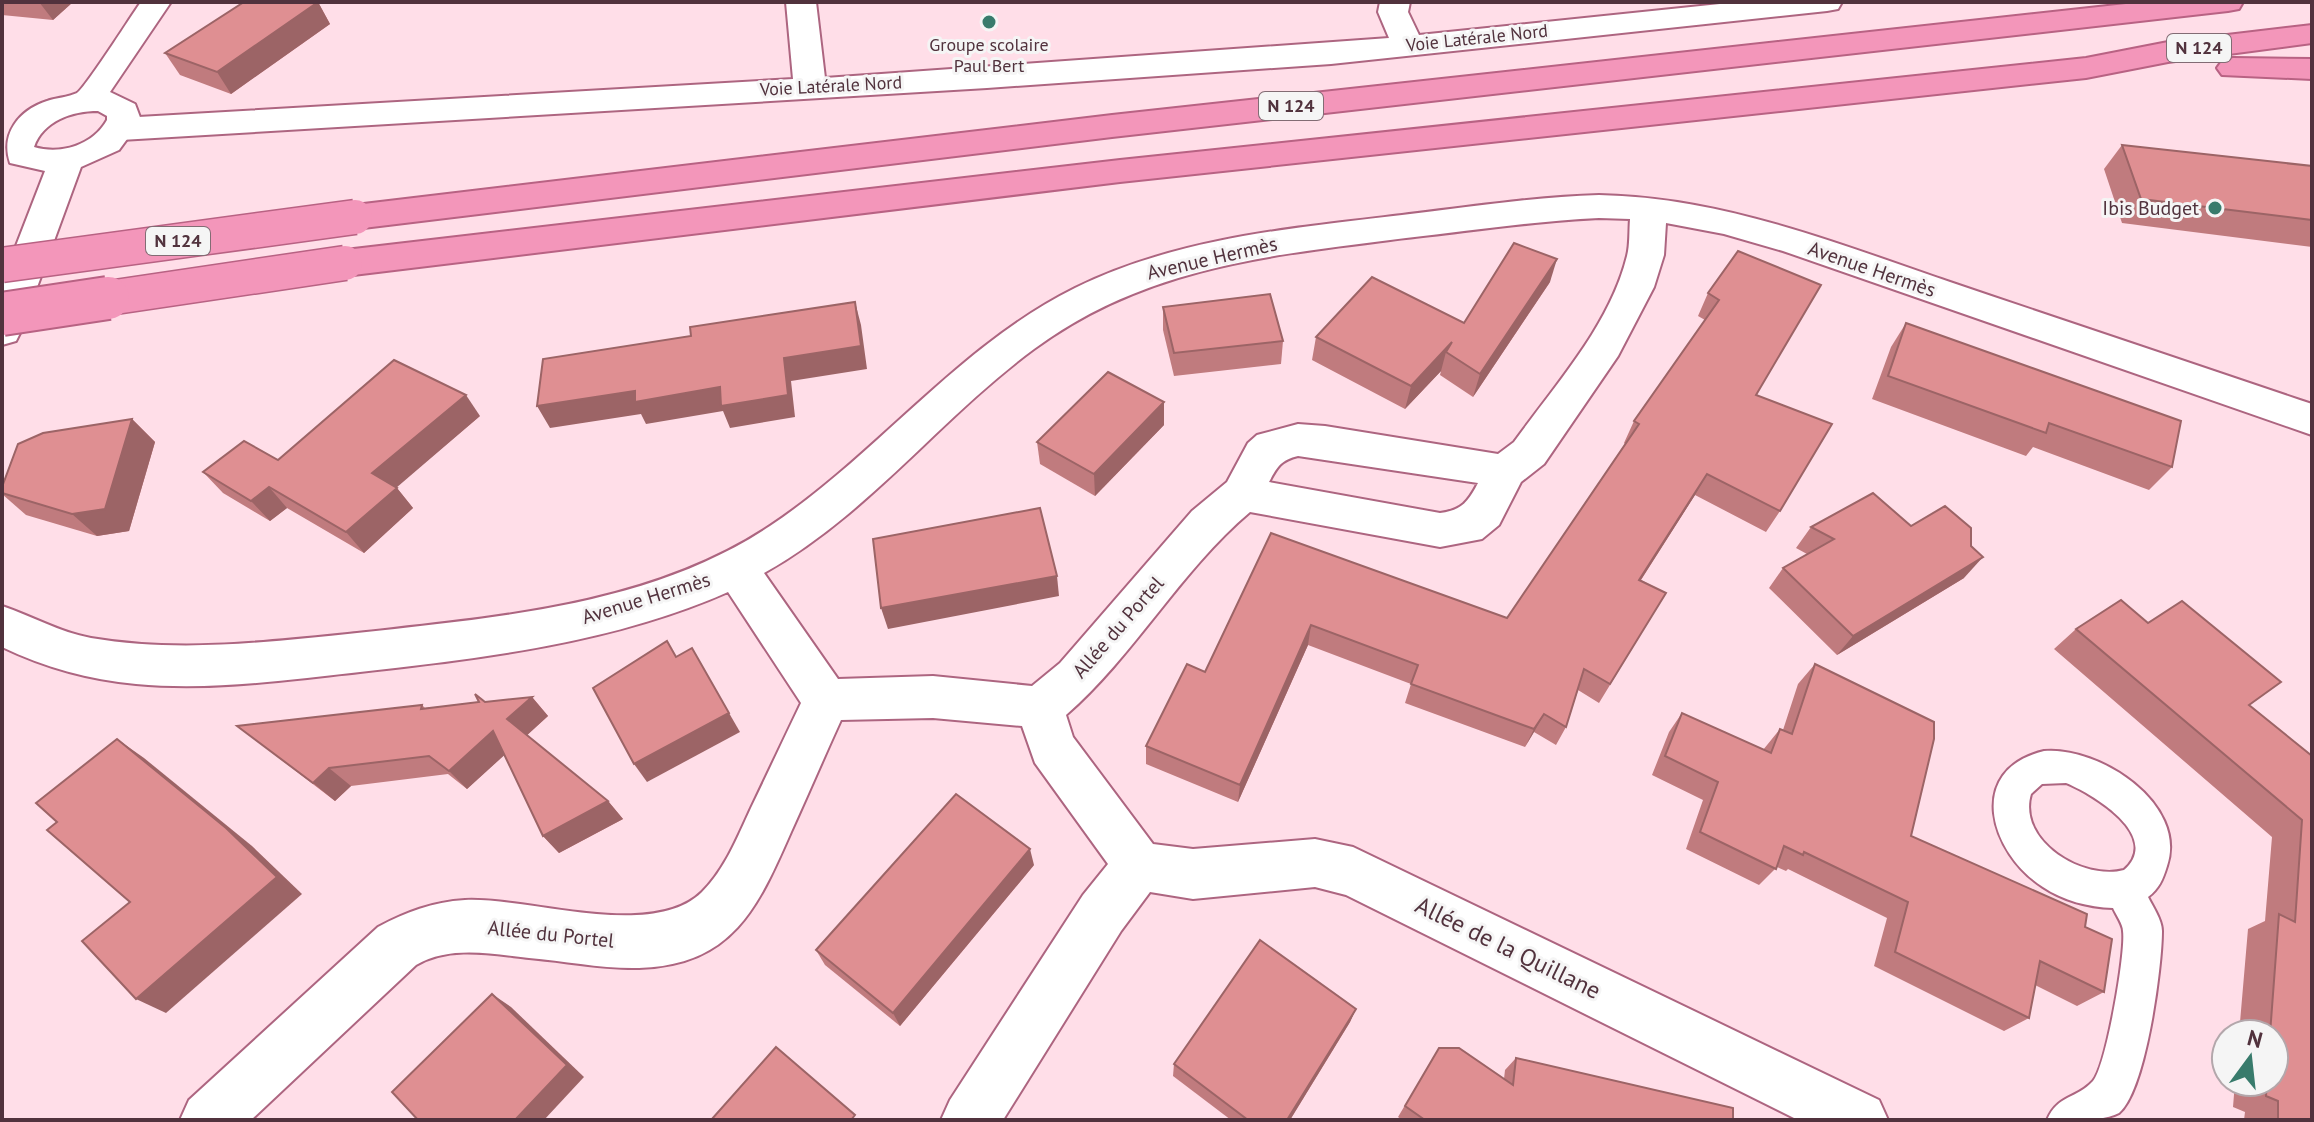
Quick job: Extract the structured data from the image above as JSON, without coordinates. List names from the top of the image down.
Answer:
{
  "streets": {
    "highway": ["N 124"],
    "street": [
      "Voie Latérale Nord",
      "Avenue Hermès",
      "Allée du Portel",
      "Allée de la Quillane"
    ]
  },
  "places": ["Groupe scolaire Paul Bert", "Ibis Budget"],
  "north": "top"
}
